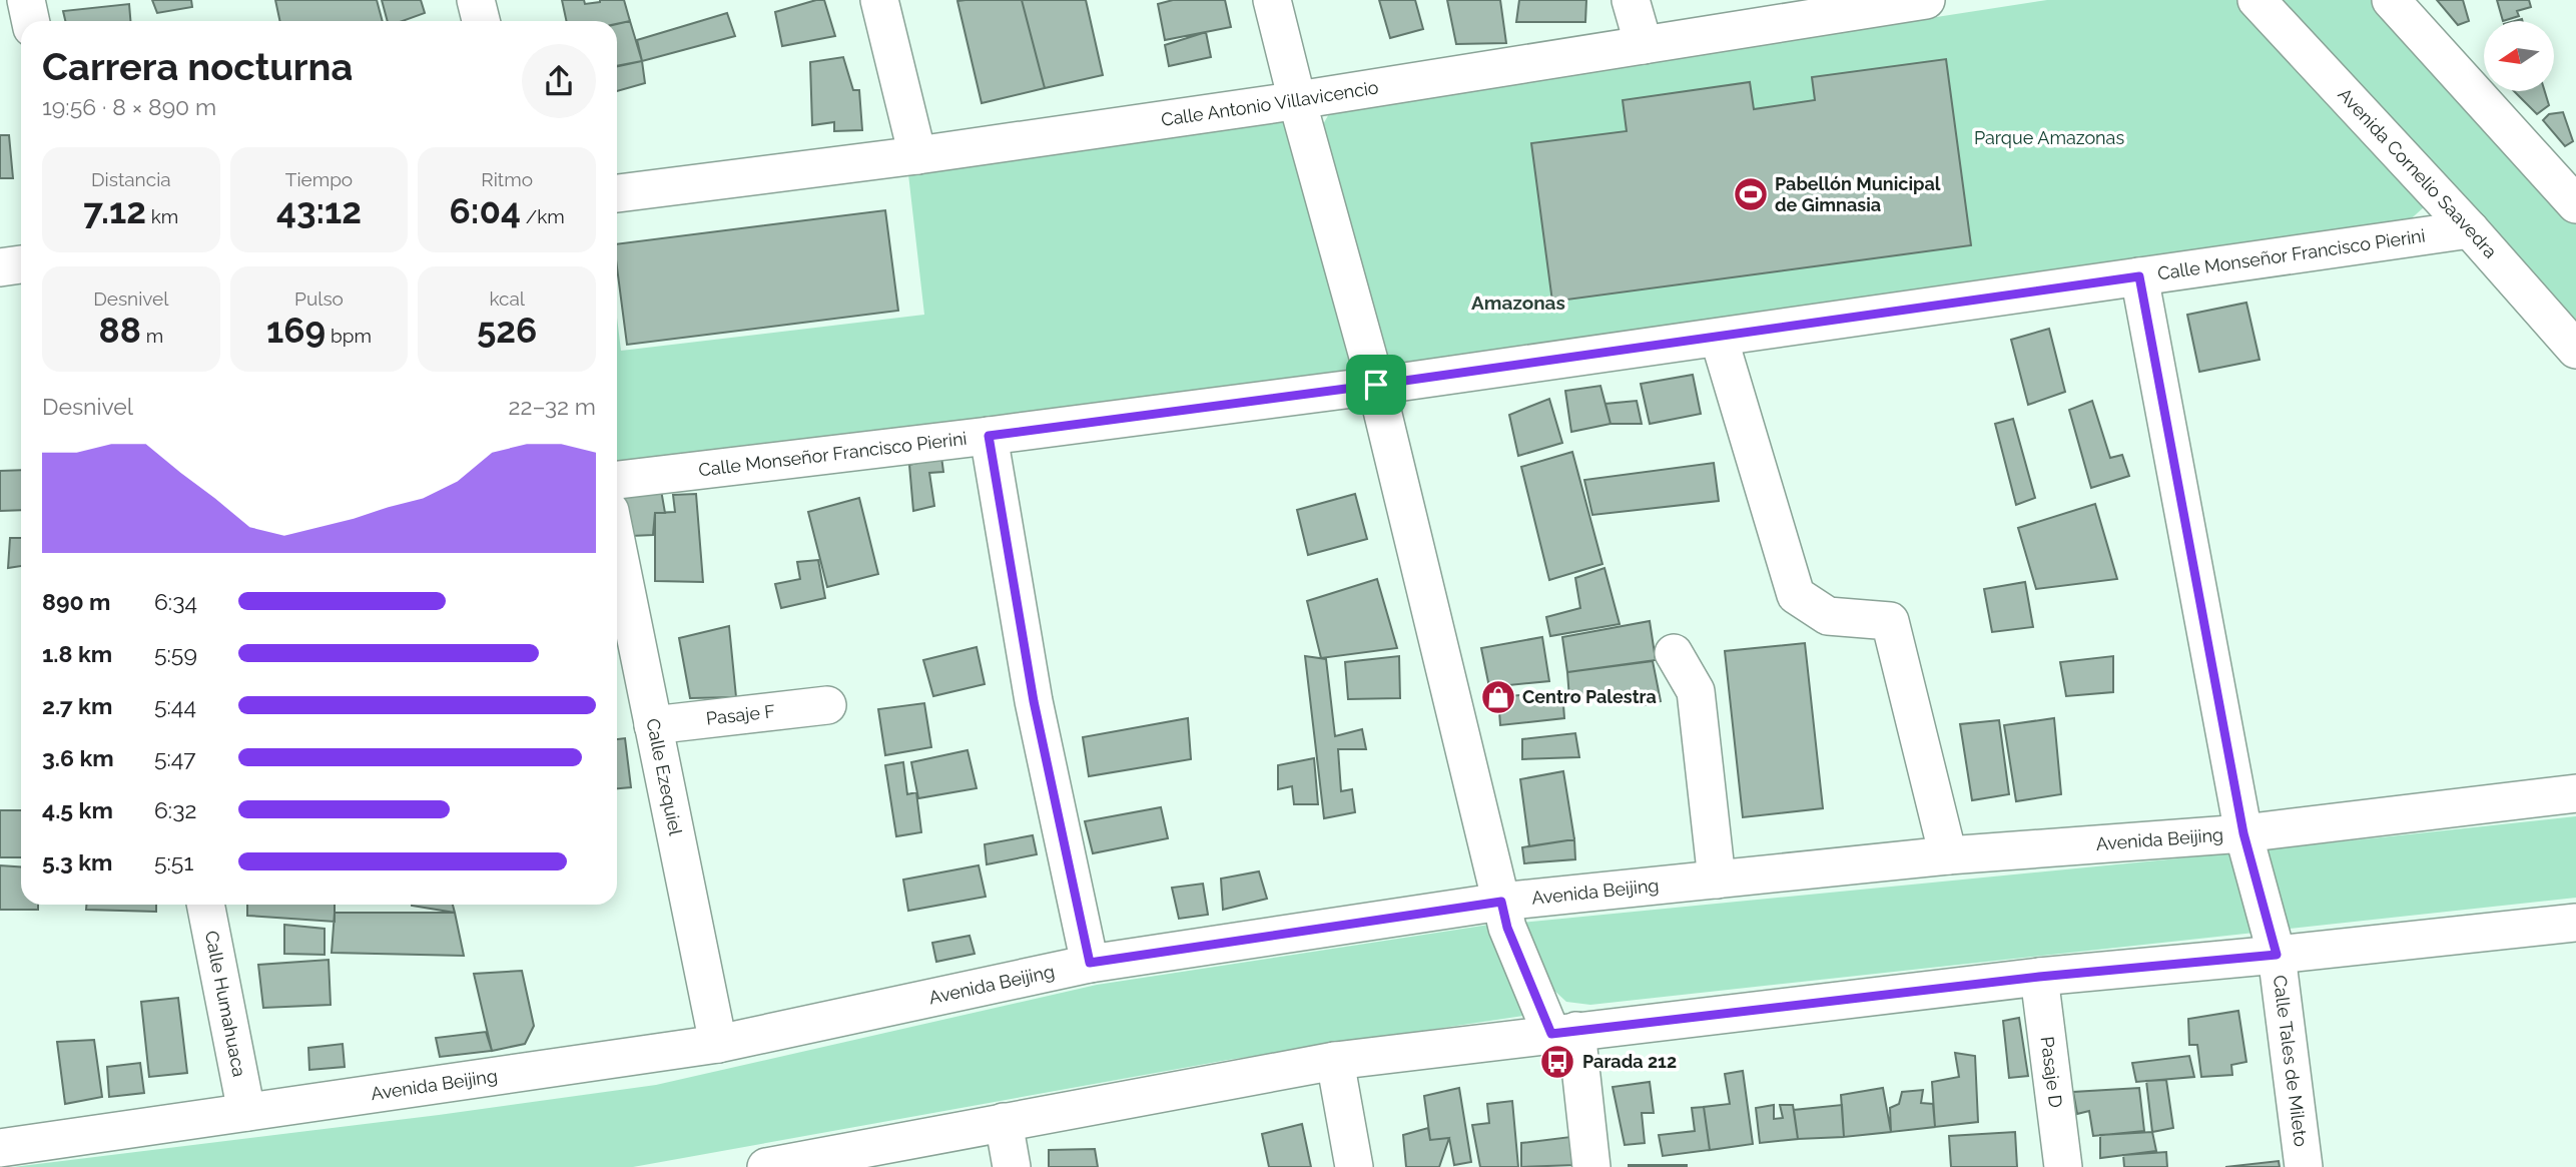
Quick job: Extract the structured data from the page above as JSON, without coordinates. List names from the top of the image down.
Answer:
{
  "streets": {
    "street": [
      "Calle Antonio Villavicencio",
      "Avenida Cornelio Saavedra",
      "Calle Monseñor Francisco Pierini",
      "Pasaje F",
      "Calle Ezequiel",
      "Avenida Beijing",
      "Calle Humahuaca",
      "Calle Tales de Mileto",
      "Pasaje D"
    ]
  },
  "crossings": [
    ["Avenida Cornelio Saavedra", "Calle Monseñor Francisco Pierini"],
    ["Calle Monseñor Francisco Pierini", "Calle Tales de Mileto"],
    ["Pasaje F", "Calle Ezequiel"],
    ["Calle Ezequiel", "Avenida Beijing"],
    ["Avenida Beijing", "Calle Humahuaca"],
    ["Avenida Beijing", "Calle Tales de Mileto"]
  ],
  "districts": ["Amazonas"],
  "parks": ["Parque Amazonas"],
  "places": {
    "sports": ["Pabellón Municipal de Gimnasia"],
    "shop": ["Centro Palestra"],
    "bus stop": ["Parada 212"]
  },
  "north": "left",
  "page": {
    "heading": ["Carrera nocturna", "19:56 · 8 × 890 m"],
    "stats": [
      ["Distancia", "7.12 km"],
      ["Tiempo", "43:12"],
      ["Ritmo", "6:04 /km"],
      ["Desnivel", "88 m"],
      ["Pulso", "169 bpm"],
      ["kcal", "526"]
    ],
    "chart": ["Desnivel", "22–32 m"],
    "list": [
      {
        "name": "890 m",
        "note": "6:34"
      },
      {
        "name": "1.8 km",
        "note": "5:59"
      },
      {
        "name": "2.7 km",
        "note": "5:44"
      },
      {
        "name": "3.6 km",
        "note": "5:47"
      },
      {
        "name": "4.5 km",
        "note": "6:32"
      },
      {
        "name": "5.3 km",
        "note": "5:51"
      }
    ]
  }
}
